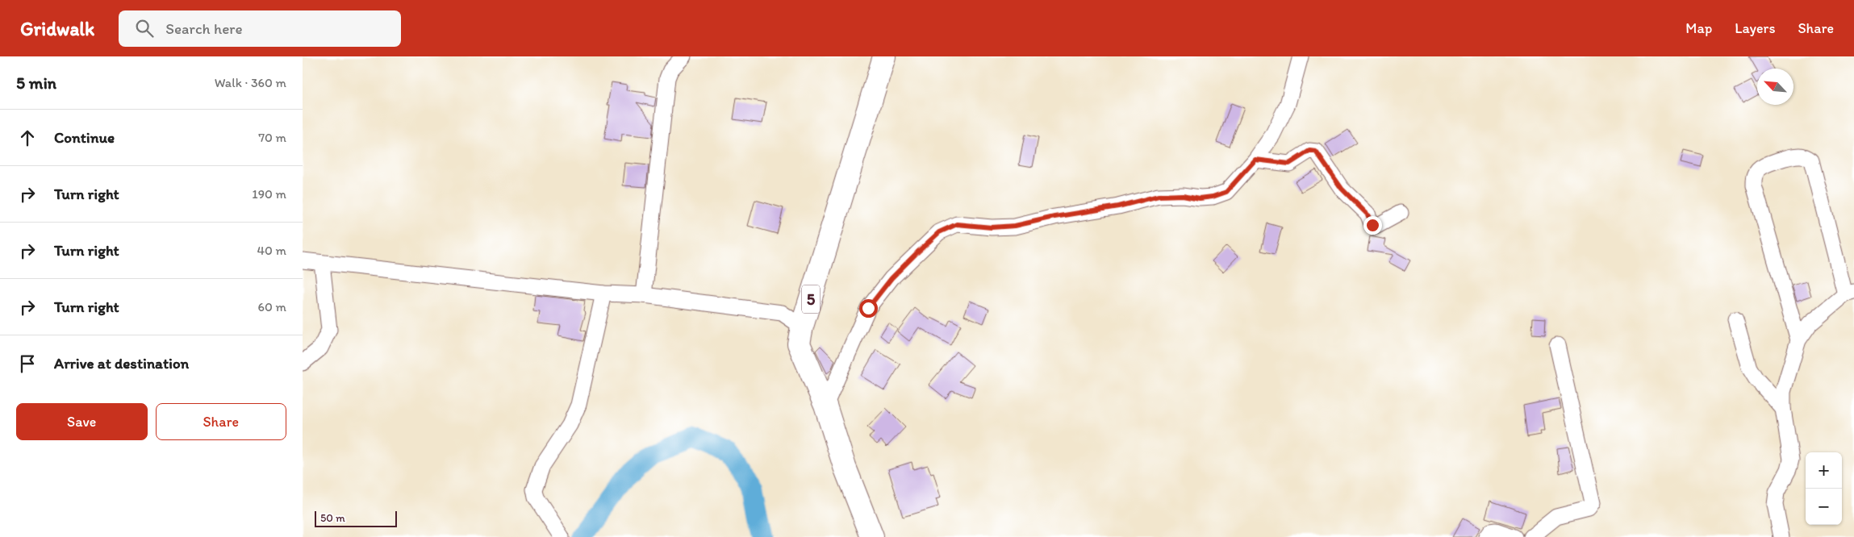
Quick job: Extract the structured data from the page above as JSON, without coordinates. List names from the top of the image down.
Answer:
{
  "streets": {
    "highway": ["5"]
  },
  "scale_bar": "50 m",
  "north": "top left",
  "page": {
    "header": "Gridwalk",
    "search": "Search here",
    "nav": ["Map", "Layers", "Share"],
    "heading": ["5 min", "Walk · 360 m"],
    "list": [
      ["Continue", "70 m"],
      ["Turn right", "190 m"],
      ["Turn right", "40 m"],
      ["Turn right", "60 m"],
      "Arrive at destination"
    ],
    "buttons": ["Save", "Share"],
    "map_buttons": ["+", "−"],
    "scale": "50 m"
  }
}
